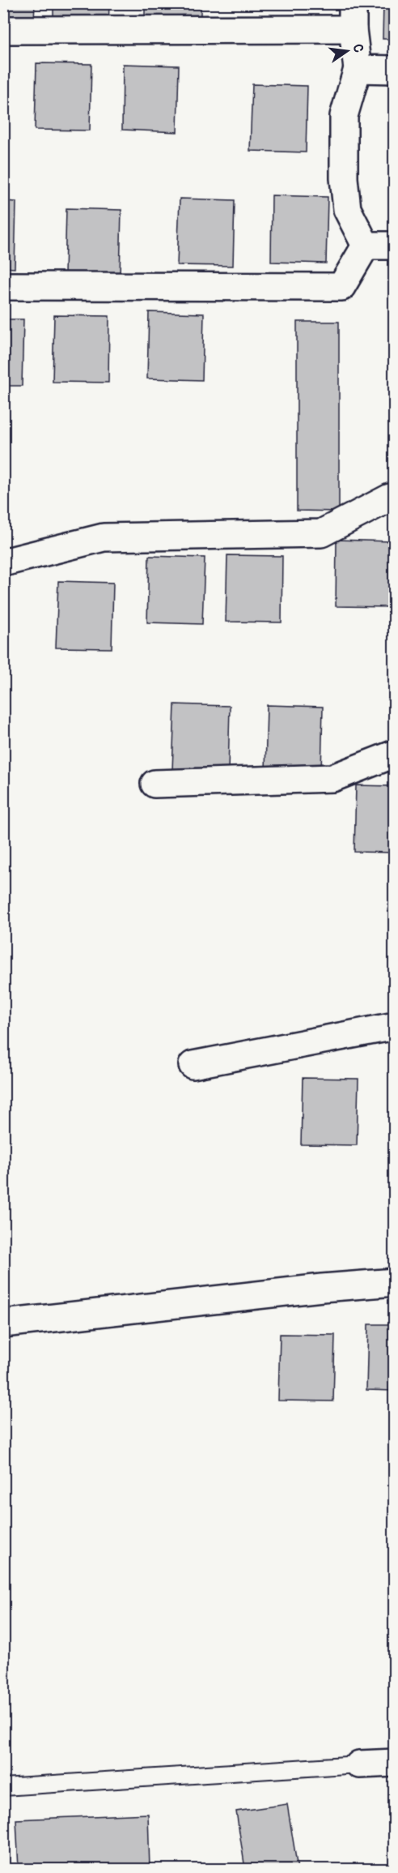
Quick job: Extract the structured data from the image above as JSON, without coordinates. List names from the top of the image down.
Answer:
{
  "north": "right"
}
